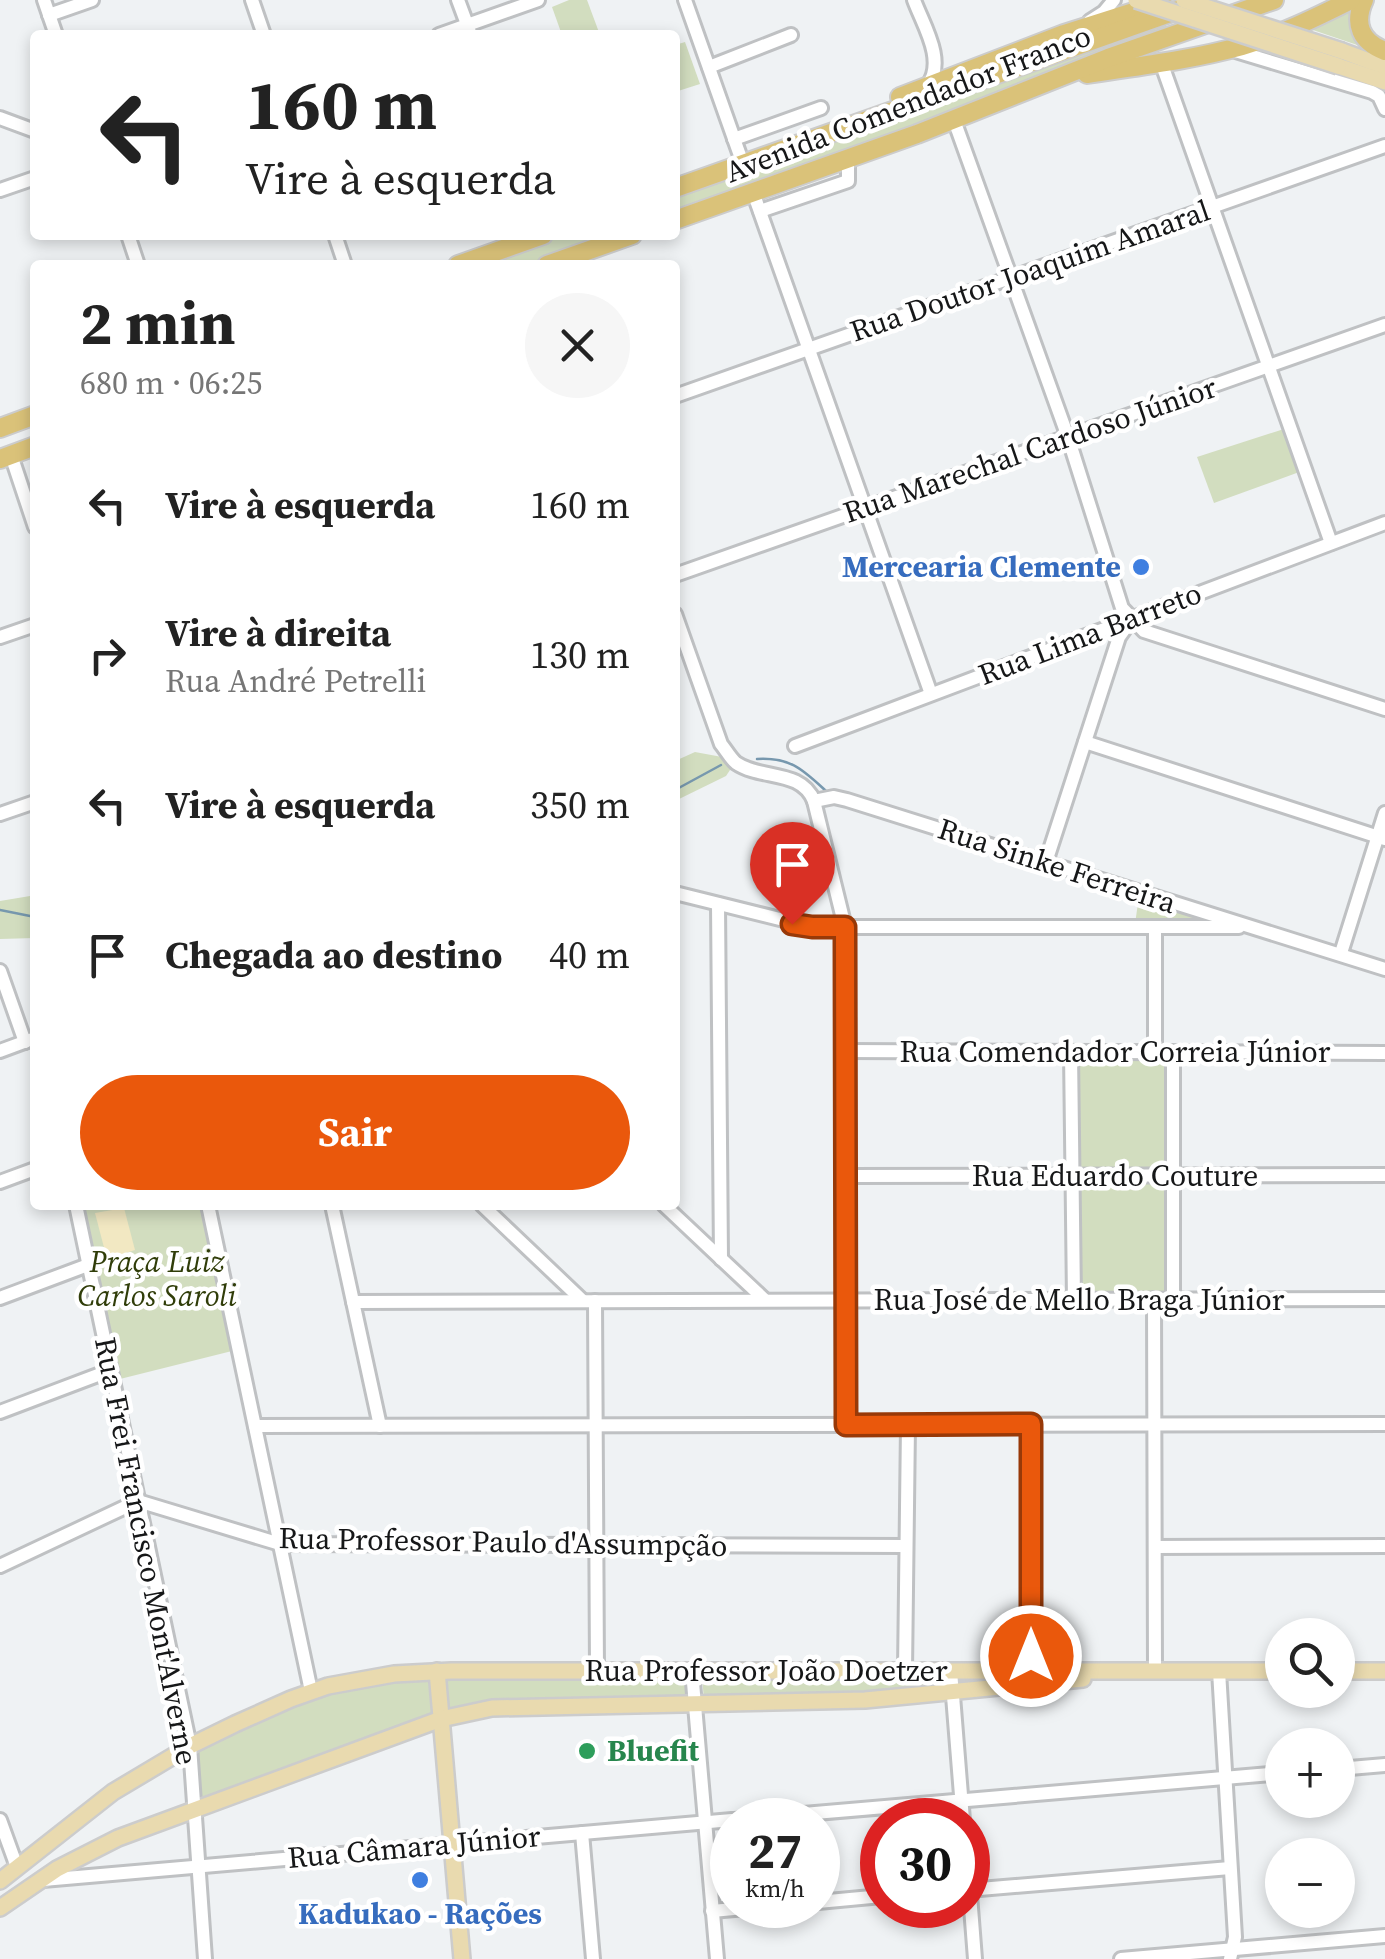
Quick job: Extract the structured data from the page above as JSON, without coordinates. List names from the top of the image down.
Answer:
{
  "streets": {
    "highway": ["Avenida Comendador Franco"],
    "main road": ["Rua Professor João Doetzer"],
    "street": [
      "Rua Doutor Joaquim Amaral",
      "Rua Marechal Cardoso Júnior",
      "Rua Lima Barreto",
      "Rua Sinke Ferreira",
      "Rua Comendador Correia Júnior",
      "Rua Eduardo Couture",
      "Rua José de Mello Braga Júnior",
      "Rua Professor Paulo d'Assumpção",
      "Rua Frei Francisco Mont'Alverne",
      "Rua Câmara Júnior"
    ]
  },
  "crossings": [
    ["Rua Professor Paulo d'Assumpção", "Rua Frei Francisco Mont'Alverne"],
    ["Rua Frei Francisco Mont'Alverne", "Rua Professor João Doetzer"],
    ["Rua Frei Francisco Mont'Alverne", "Rua Câmara Júnior"],
    ["Rua Professor João Doetzer", "Rua Câmara Júnior"]
  ],
  "parks": ["Praça Luiz Carlos Saroli"],
  "places": ["Mercearia Clemente", "Bluefit", "Kadukao - Rações"],
  "page": {
    "turn": ["160 m", "Vire à esquerda"],
    "heading": ["2 min", "680 m · 06:25"],
    "list": [
      {
        "name": "Vire à esquerda",
        "value": "160 m"
      },
      {
        "name": "Vire à direita",
        "note": "Rua André Petrelli",
        "value": "130 m"
      },
      {
        "name": "Vire à esquerda",
        "value": "350 m"
      },
      {
        "name": "Chegada ao destino",
        "value": "40 m"
      }
    ],
    "buttons": "Sair",
    "map_buttons": ["+", "−"],
    "speed": "27 km/h",
    "limit": "30"
  }
}
